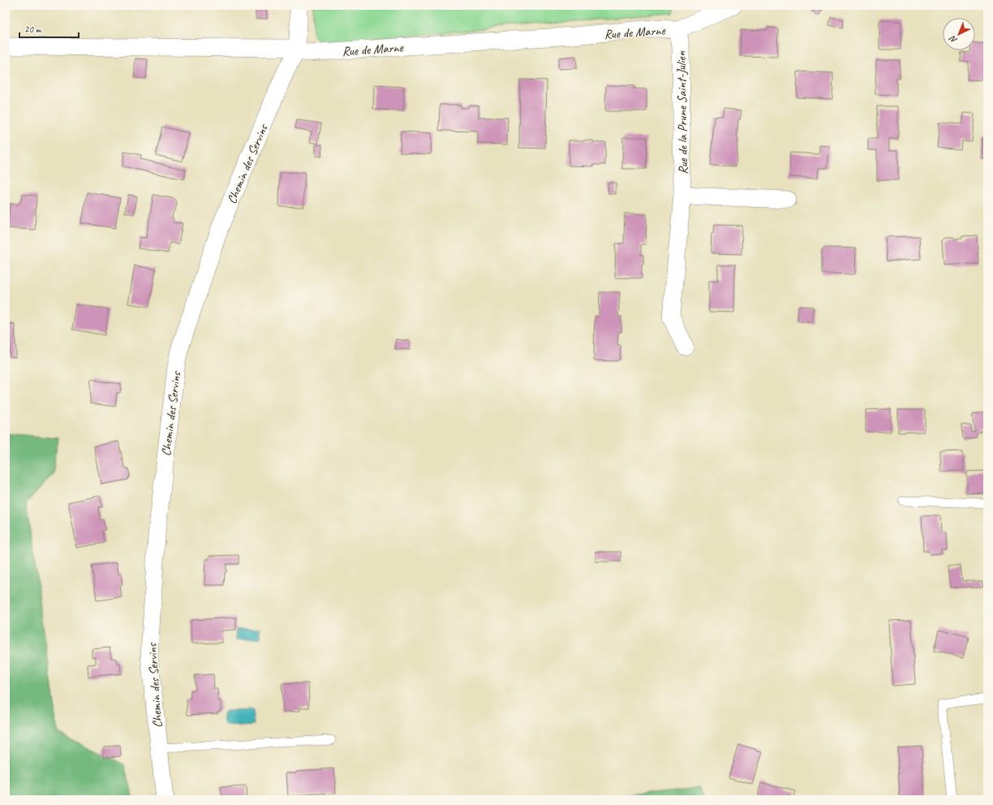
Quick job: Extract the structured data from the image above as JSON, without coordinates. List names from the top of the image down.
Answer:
{
  "streets": {
    "street": ["Rue de Marne", "Rue de la Prune Saint-Julien", "Chemin des Servins"]
  },
  "crossings": [
    ["Rue de Marne", "Rue de la Prune Saint-Julien"],
    ["Rue de Marne", "Chemin des Servins"]
  ],
  "scale_bar": "20 m",
  "north": "bottom left"
}
